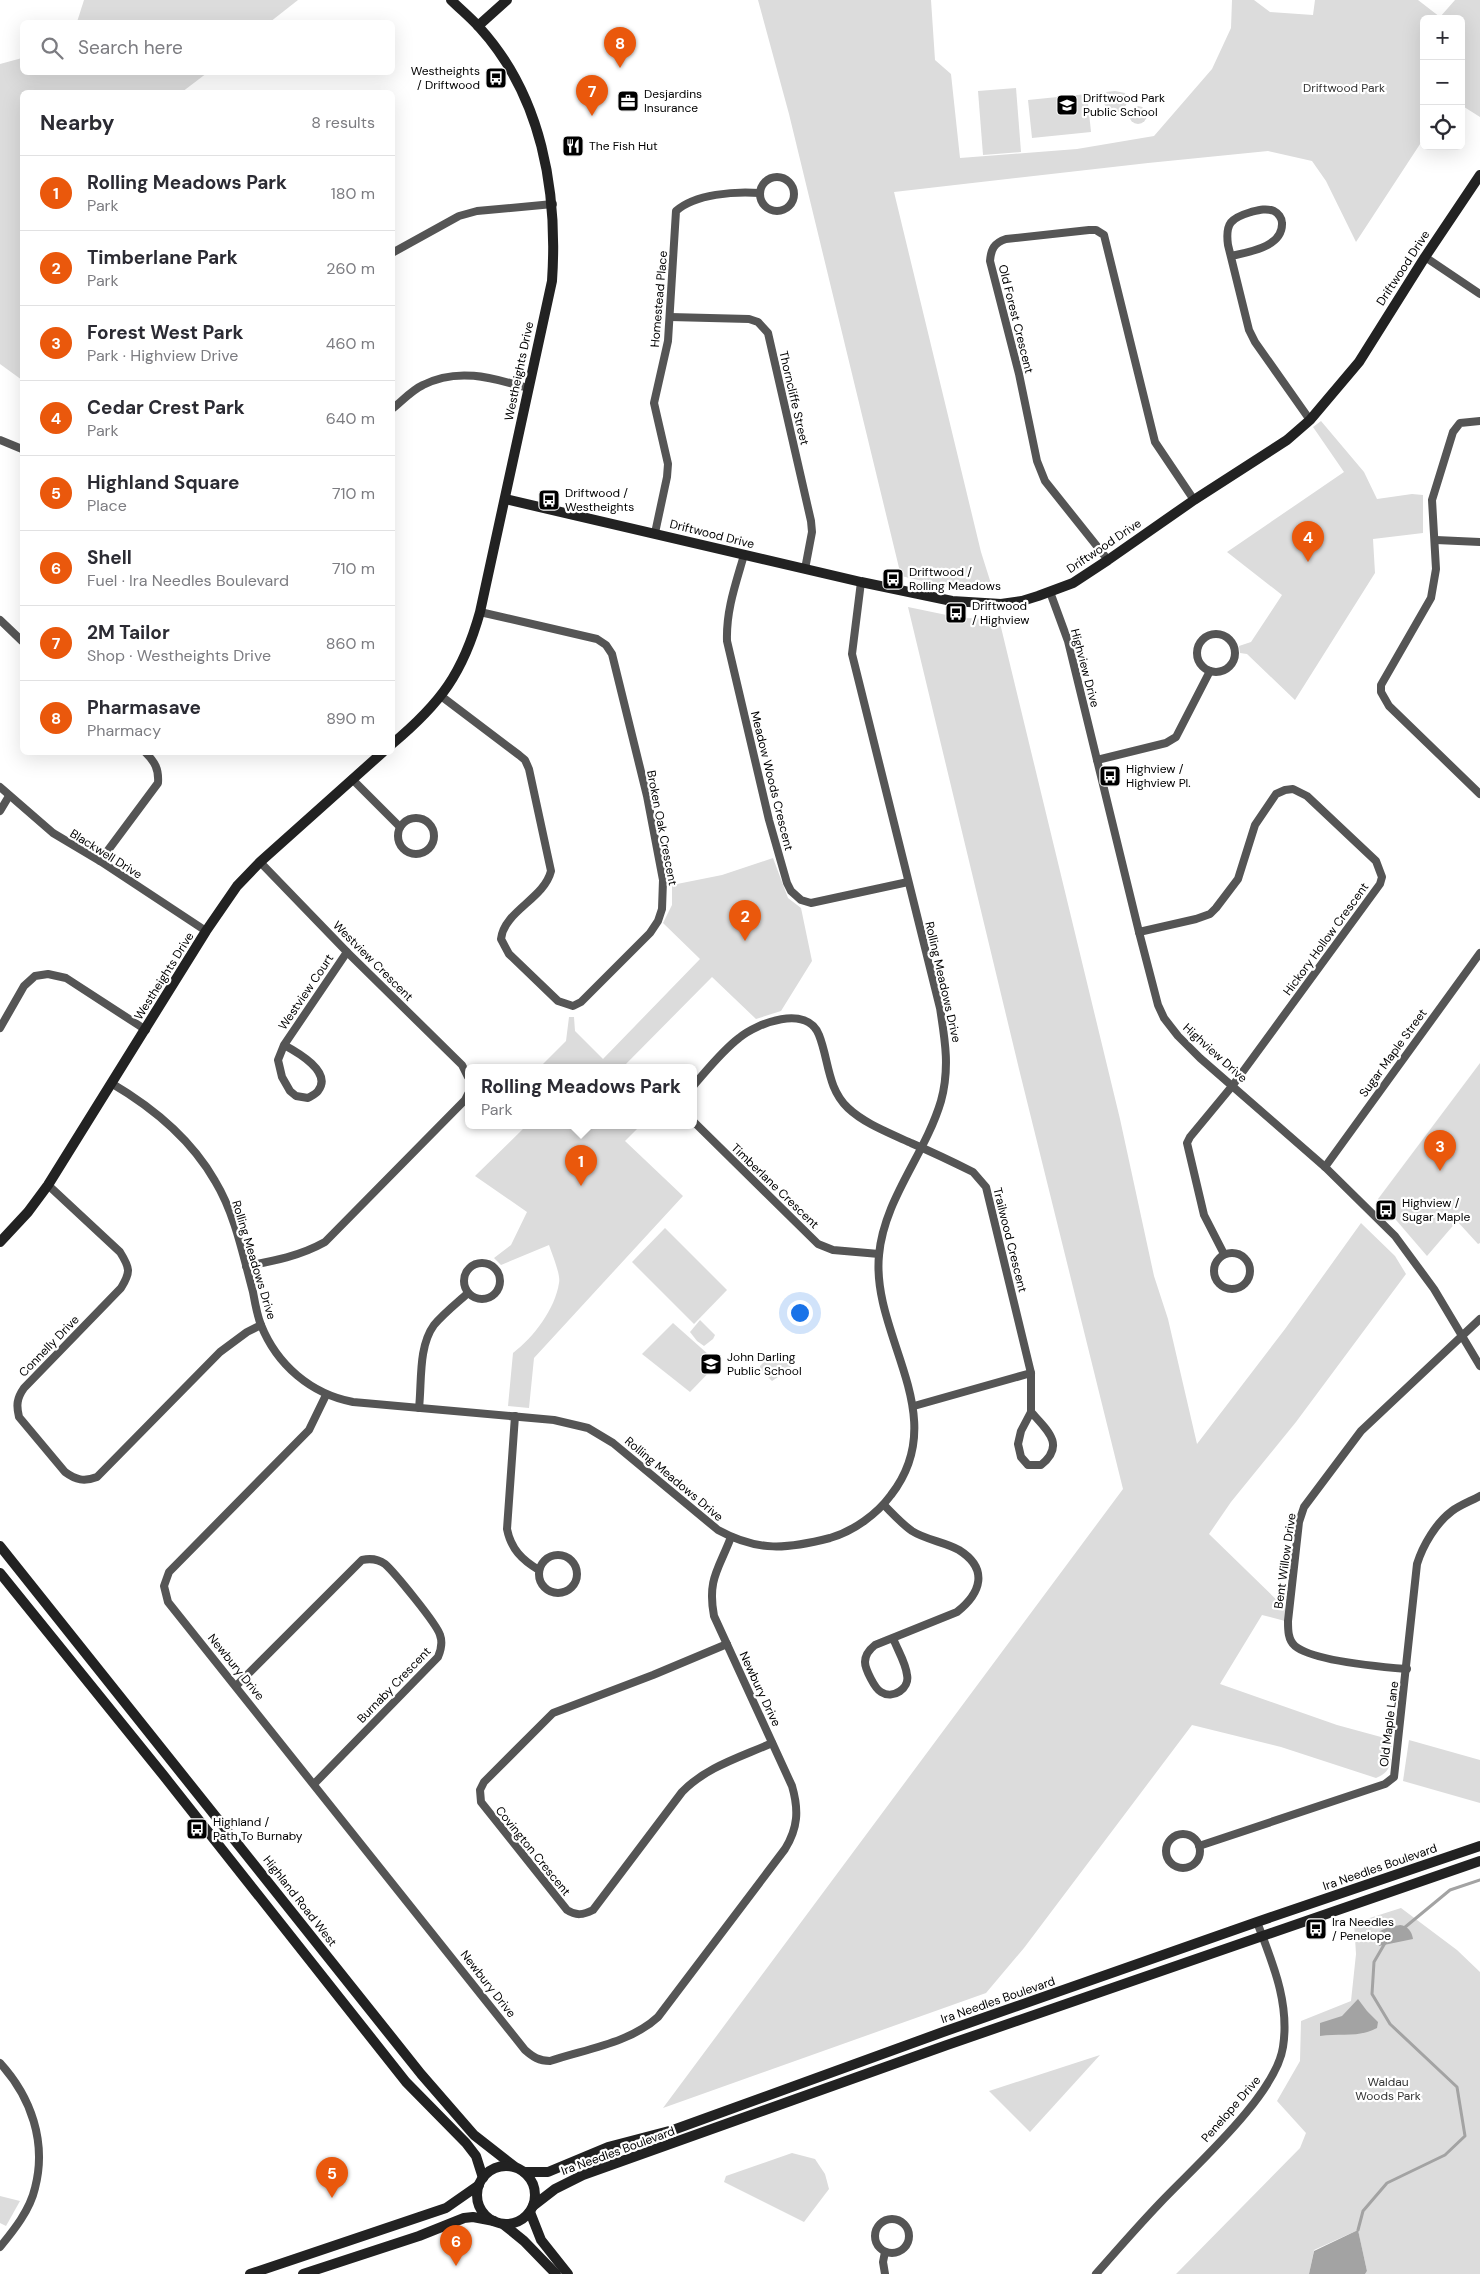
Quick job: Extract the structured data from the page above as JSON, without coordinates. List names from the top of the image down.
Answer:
{
  "streets": {
    "main road": [
      "Driftwood Drive",
      "Westheights Drive",
      "Ira Needles Boulevard",
      "Highland Road West"
    ],
    "street": [
      "Homestead Place",
      "Old Forest Crescent",
      "Thorncliffe Street",
      "Highview Drive",
      "Meadow Woods Crescent",
      "Broken Oak Crescent",
      "Blackwell Drive",
      "Hickory Hollow Crescent",
      "Westview Crescent",
      "Rolling Meadows Drive",
      "Westview Court",
      "Sugar Maple Street",
      "Timberlane Crescent",
      "Trailwood Crescent",
      "Connelly Drive",
      "Bent Willow Drive",
      "Newbury Drive",
      "Burnaby Crescent",
      "Old Maple Lane",
      "Covington Crescent",
      "Penelope Drive"
    ]
  },
  "crossings": [
    ["Driftwood Drive", "Homestead Place"],
    ["Driftwood Drive", "Old Forest Crescent"],
    ["Driftwood Drive", "Westheights Drive"],
    ["Driftwood Drive", "Thorncliffe Street"],
    ["Driftwood Drive", "Highview Drive"],
    ["Driftwood Drive", "Meadow Woods Crescent"],
    ["Driftwood Drive", "Rolling Meadows Drive"],
    ["Homestead Place", "Thorncliffe Street"],
    ["Westheights Drive", "Broken Oak Crescent"],
    ["Westheights Drive", "Blackwell Drive"],
    ["Westheights Drive", "Westview Crescent"],
    ["Westheights Drive", "Rolling Meadows Drive"],
    ["Westheights Drive", "Connelly Drive"],
    ["Highview Drive", "Hickory Hollow Crescent"],
    ["Highview Drive", "Sugar Maple Street"],
    ["Highview Drive", "Bent Willow Drive"],
    ["Meadow Woods Crescent", "Rolling Meadows Drive"],
    ["Westview Crescent", "Westview Court"],
    ["Rolling Meadows Drive", "Timberlane Crescent"],
    ["Rolling Meadows Drive", "Trailwood Crescent"],
    ["Rolling Meadows Drive", "Connelly Drive"],
    ["Rolling Meadows Drive", "Newbury Drive"],
    ["Bent Willow Drive", "Old Maple Lane"],
    ["Newbury Drive", "Burnaby Crescent"],
    ["Newbury Drive", "Covington Crescent"],
    ["Ira Needles Boulevard", "Highland Road West"],
    ["Ira Needles Boulevard", "Penelope Drive"]
  ],
  "parks": ["Driftwood Park", "Waldau Woods Park"],
  "places": {
    "bus stop": [
      "Westheights / Driftwood",
      "Driftwood / Westheights",
      "Driftwood / Rolling Meadows",
      "Driftwood / Highview",
      "Highview / Highview Pl.",
      "Highview / Sugar Maple",
      "Highland / Path To Burnaby",
      "Ira Needles / Penelope"
    ],
    "office": ["Desjardins Insurance"],
    "school or university": ["Driftwood Park Public School", "John Darling Public School"],
    "restaurant": ["The Fish Hut"]
  },
  "page": {
    "map_buttons": ["+", "−"],
    "search": "Search here",
    "pins": [
      "8",
      "7",
      "4",
      "2",
      "3",
      "1",
      "5",
      "6"
    ],
    "heading": ["Nearby", "8 results"],
    "list": [
      {
        "mark": "1",
        "name": "Rolling Meadows Park",
        "note": "Park",
        "value": "180 m"
      },
      {
        "mark": "2",
        "name": "Timberlane Park",
        "note": "Park",
        "value": "260 m"
      },
      {
        "mark": "3",
        "name": "Forest West Park",
        "note": "Park · Highview Drive",
        "value": "460 m"
      },
      {
        "mark": "4",
        "name": "Cedar Crest Park",
        "note": "Park",
        "value": "640 m"
      },
      {
        "mark": "5",
        "name": "Highland Square",
        "note": "Place",
        "value": "710 m"
      },
      {
        "mark": "6",
        "name": "Shell",
        "note": "Fuel · Ira Needles Boulevard",
        "value": "710 m"
      },
      {
        "mark": "7",
        "name": "2M Tailor",
        "note": "Shop · Westheights Drive",
        "value": "860 m"
      },
      {
        "mark": "8",
        "name": "Pharmasave",
        "note": "Pharmacy",
        "value": "890 m"
      }
    ],
    "popup": ["Rolling Meadows Park", "Park"]
  }
}
